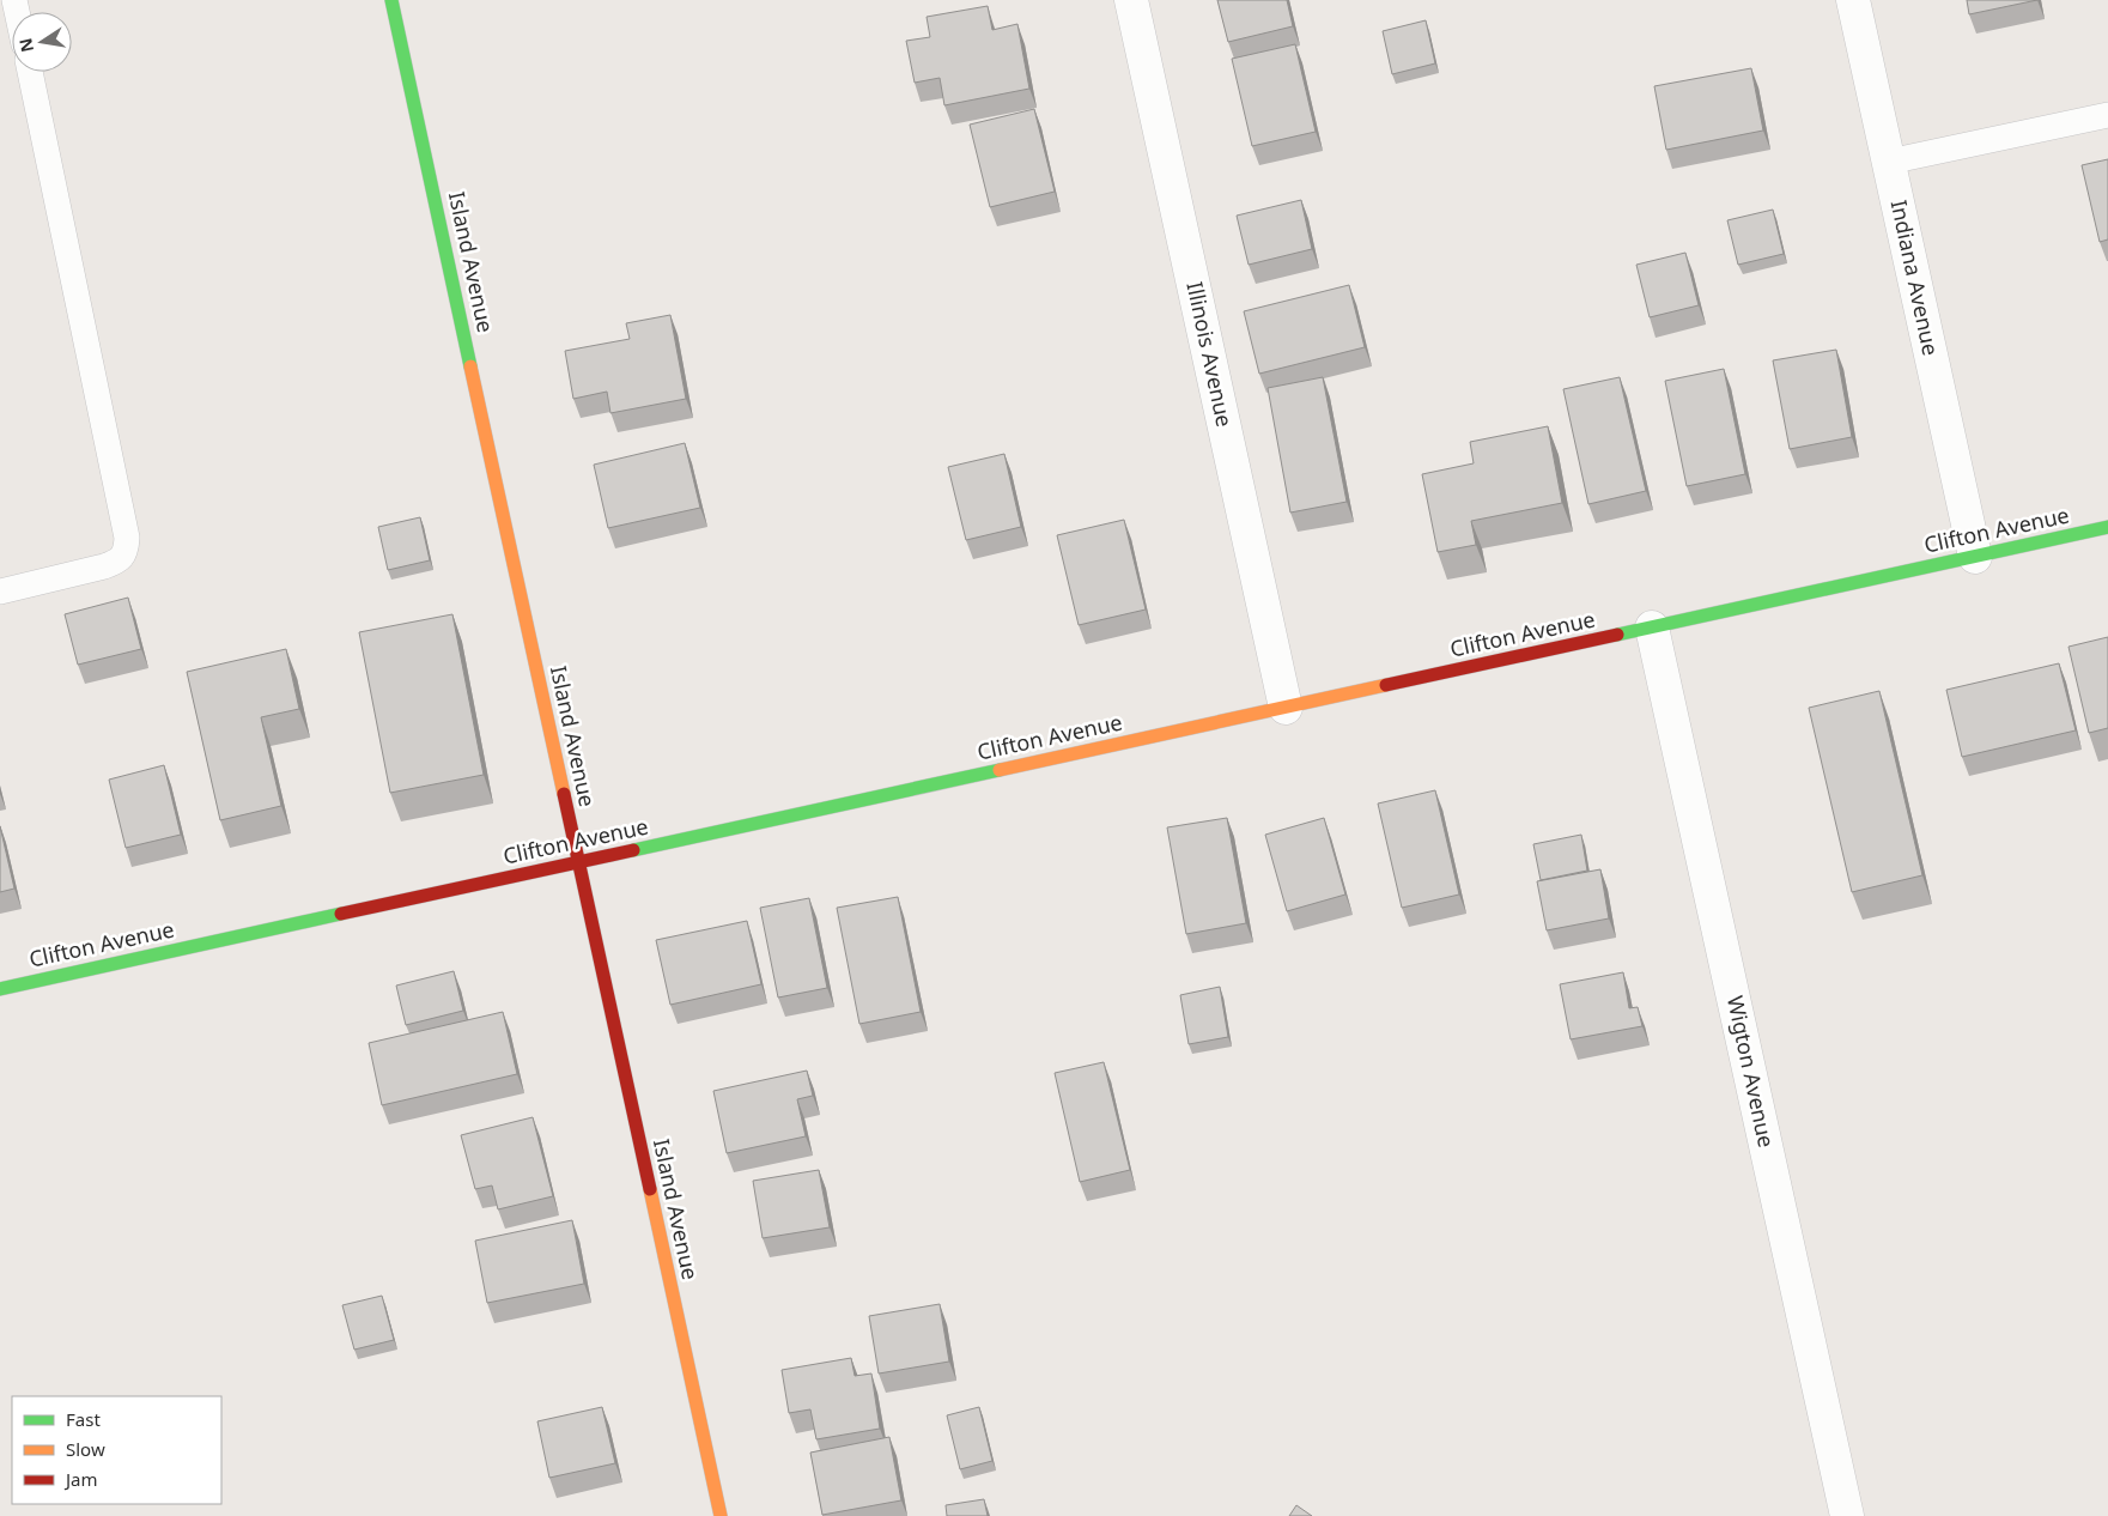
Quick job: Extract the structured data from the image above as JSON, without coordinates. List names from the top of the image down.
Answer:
{
  "streets": {
    "street": [
      "Island Avenue",
      "Indiana Avenue",
      "Illinois Avenue",
      "Clifton Avenue",
      "Wigton Avenue"
    ]
  },
  "crossings": [
    ["Island Avenue", "Clifton Avenue"],
    ["Indiana Avenue", "Clifton Avenue"],
    ["Illinois Avenue", "Clifton Avenue"],
    ["Clifton Avenue", "Wigton Avenue"]
  ],
  "legend": ["Fast", "Slow", "Jam"],
  "north": "left"
}
